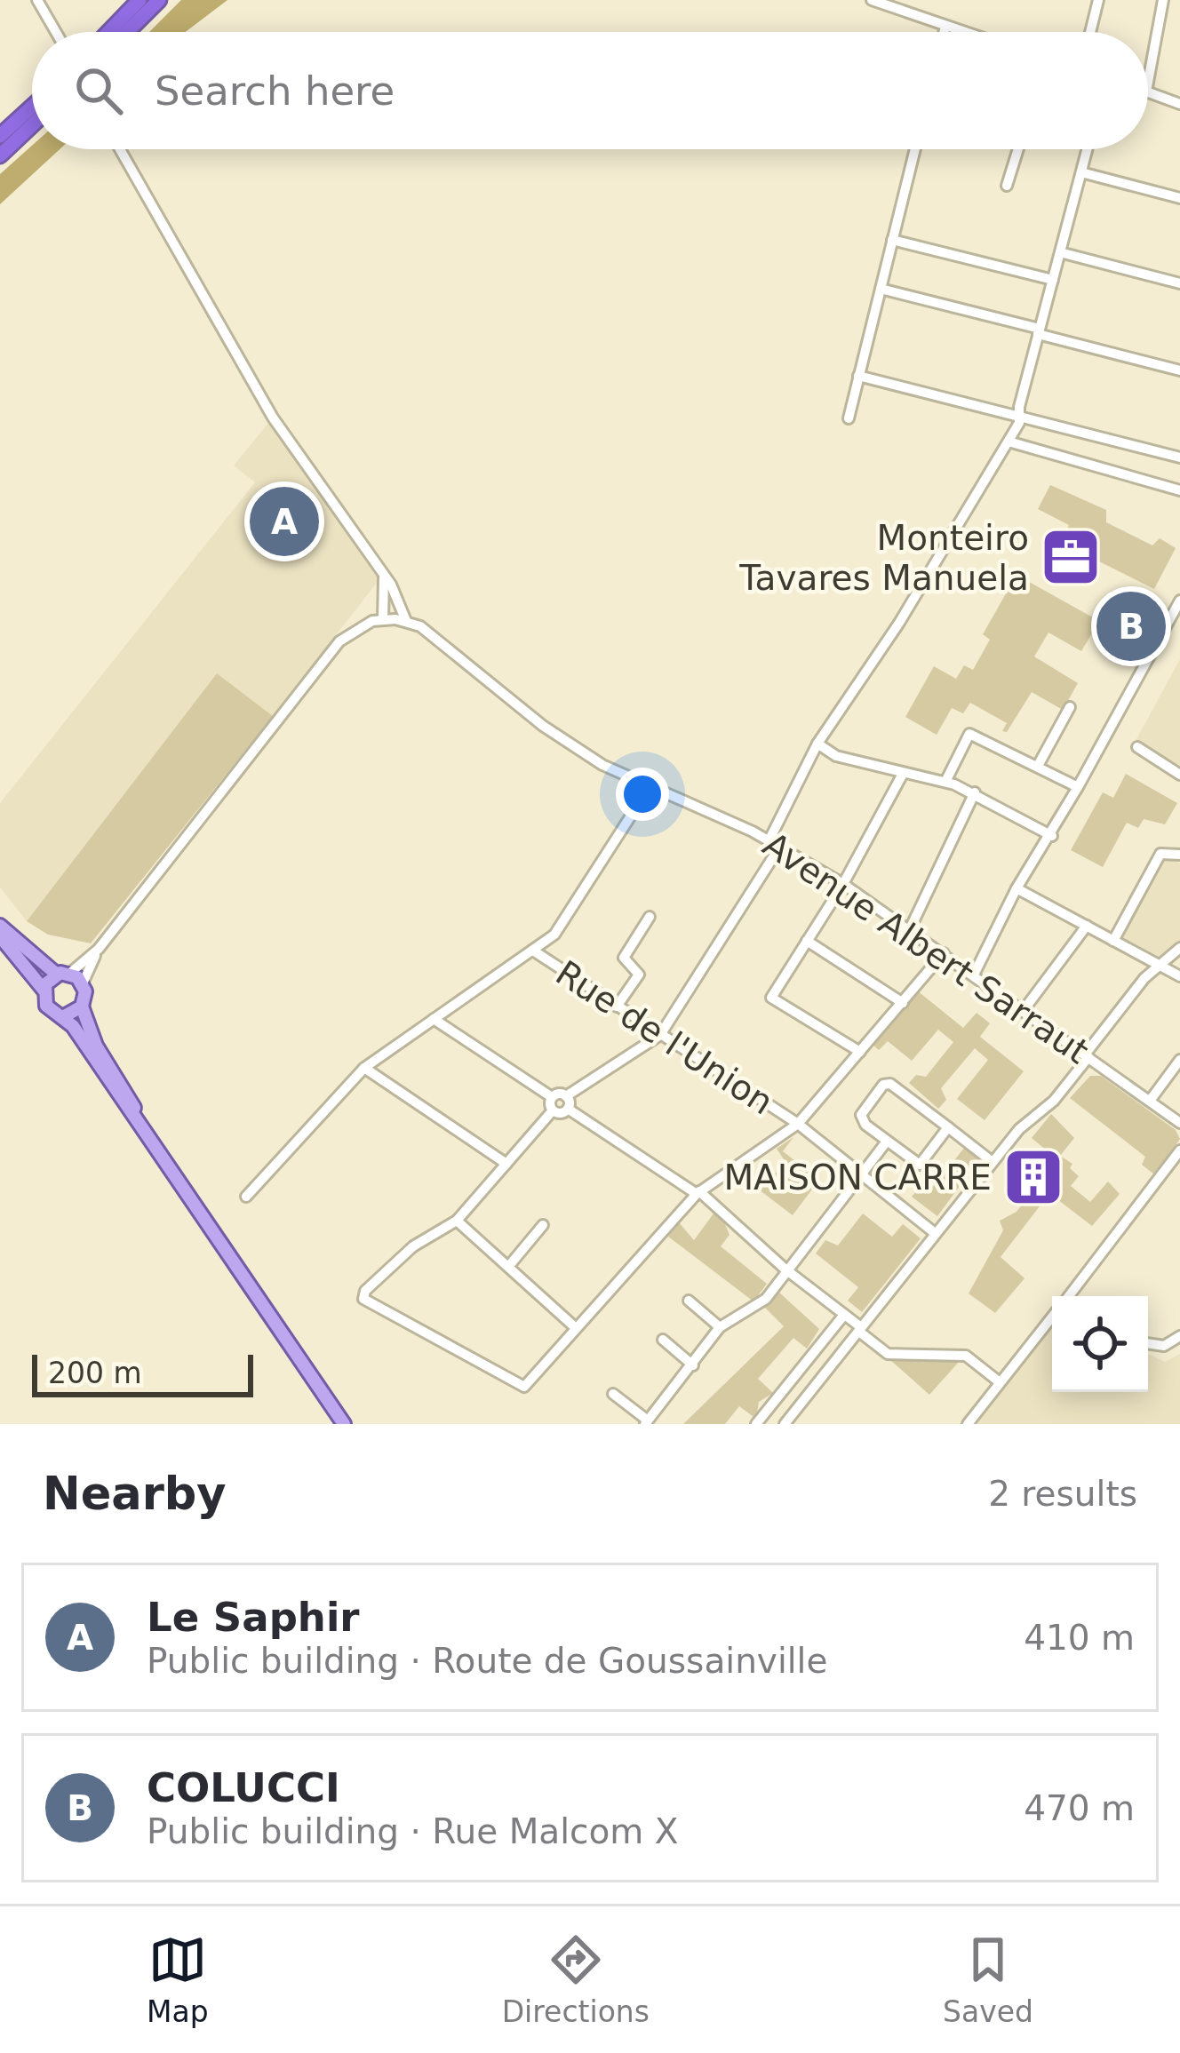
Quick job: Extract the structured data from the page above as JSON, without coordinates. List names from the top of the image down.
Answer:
{
  "streets": {
    "street": ["Avenue Albert Sarraut", "Rue de l'Union"]
  },
  "places": {
    "office": ["Monteiro Tavares Manuela"],
    "building": ["MAISON CARRE"]
  },
  "scale_bar": "200 m",
  "page": {
    "search": "Search here",
    "pins": ["A", "B"],
    "scale": "200 m",
    "heading": ["Nearby", "2 results"],
    "list": [
      {
        "mark": "A",
        "name": "Le Saphir",
        "note": "Public building · Route de Goussainville",
        "value": "410 m"
      },
      {
        "mark": "B",
        "name": "COLUCCI",
        "note": "Public building · Rue Malcom X",
        "value": "470 m"
      }
    ],
    "nav": ["Map", "Directions", "Saved"]
  }
}
